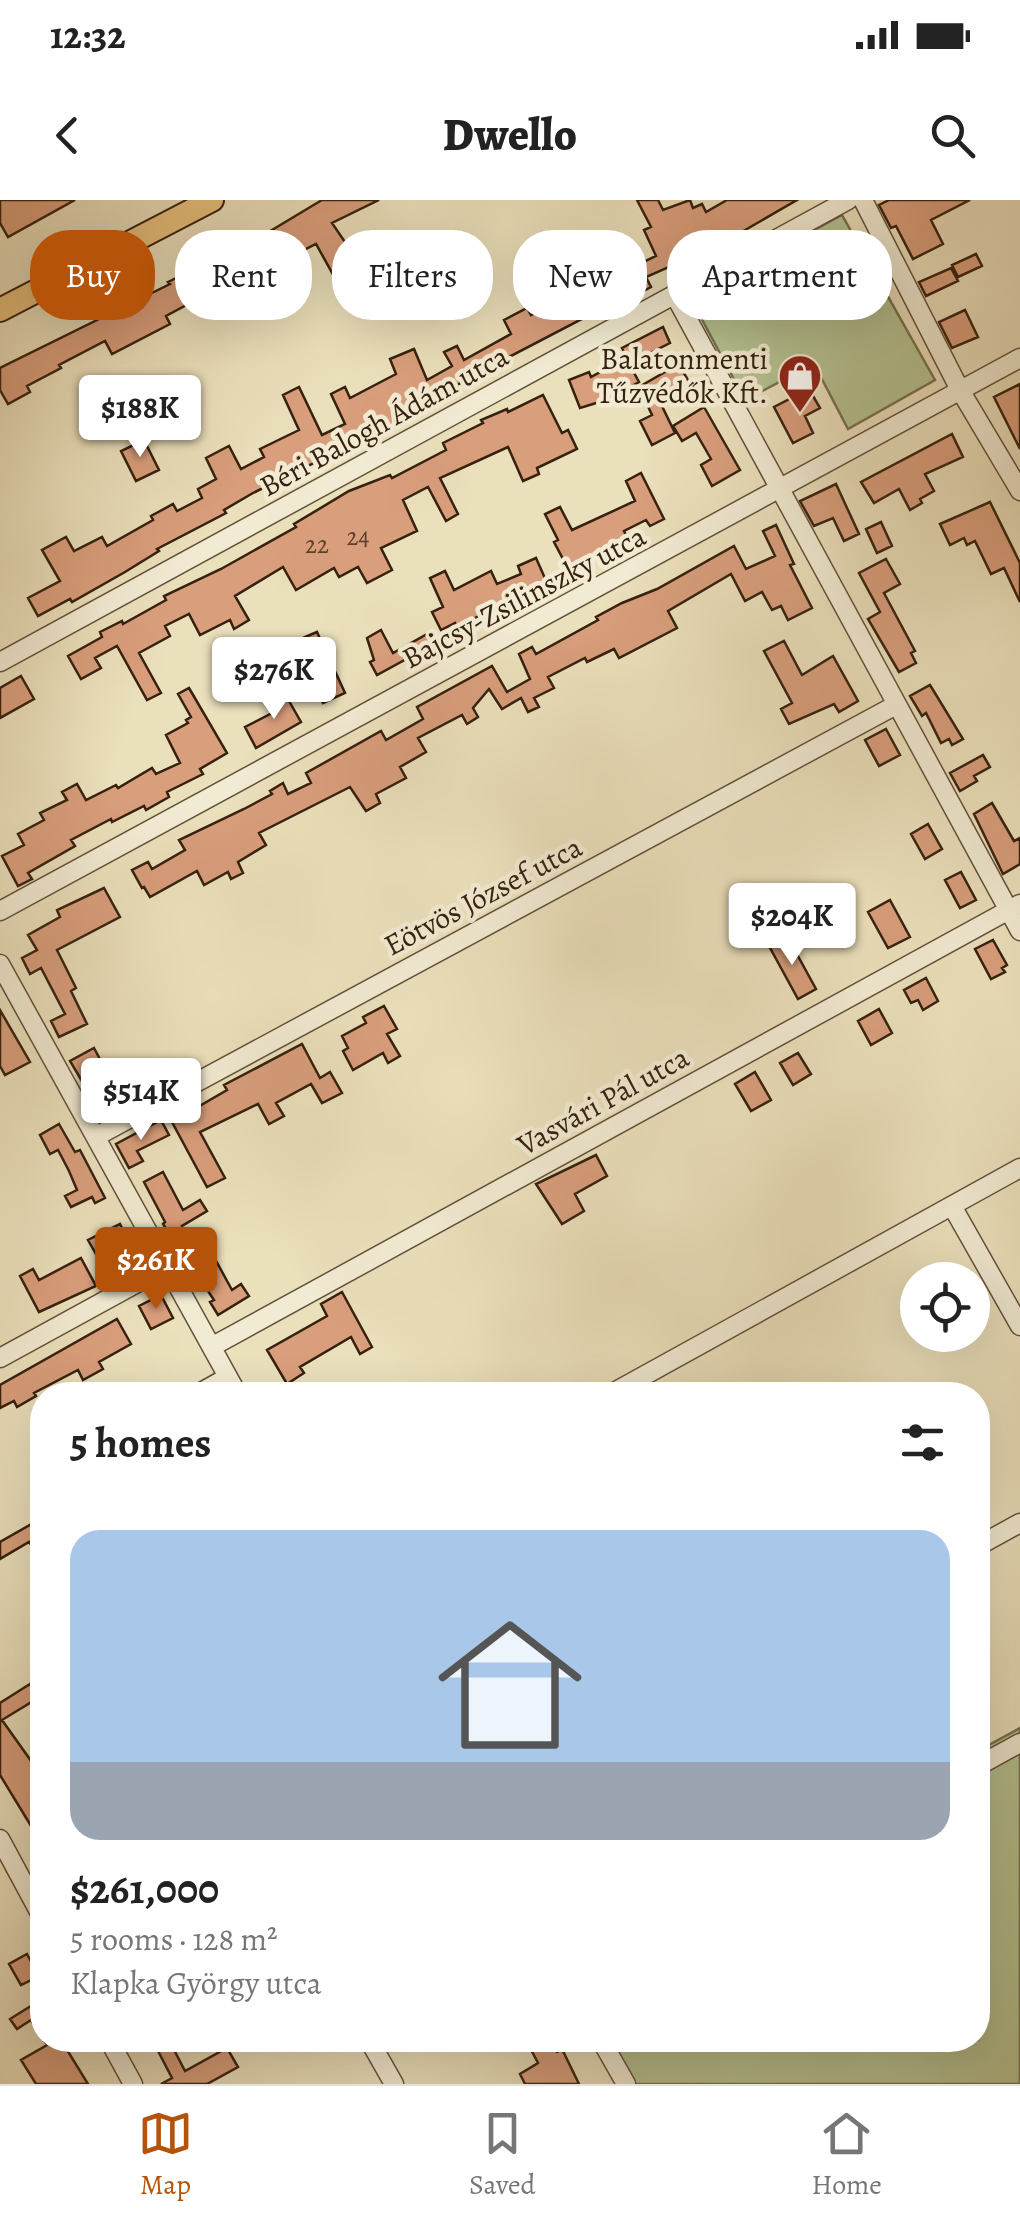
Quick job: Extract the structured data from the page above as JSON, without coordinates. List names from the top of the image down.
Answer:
{
  "streets": {
    "street": [
      "Béri Balogh Ádám utca",
      "Bajcsy-Zsilinszky utca",
      "Eötvös József utca",
      "Vasvári Pál utca"
    ]
  },
  "places": {
    "shop": ["Balatonmenti Tűzvédők Kft."]
  },
  "house_numbers": ["24", "22"],
  "page": {
    "status": "12:32",
    "header": "Dwello",
    "chip": [
      "Buy",
      "Rent",
      "Filters",
      "New",
      "Apartment"
    ],
    "price": [
      "$188K",
      "$276K",
      "$204K",
      "$514K",
      "$261K"
    ],
    "heading": "5 homes",
    "list": [
      {
        "name": "$261,000",
        "note": "5 rooms · 128 m² · Klapka György utca"
      }
    ],
    "tabs": ["Map", "Saved", "Home"]
  }
}
